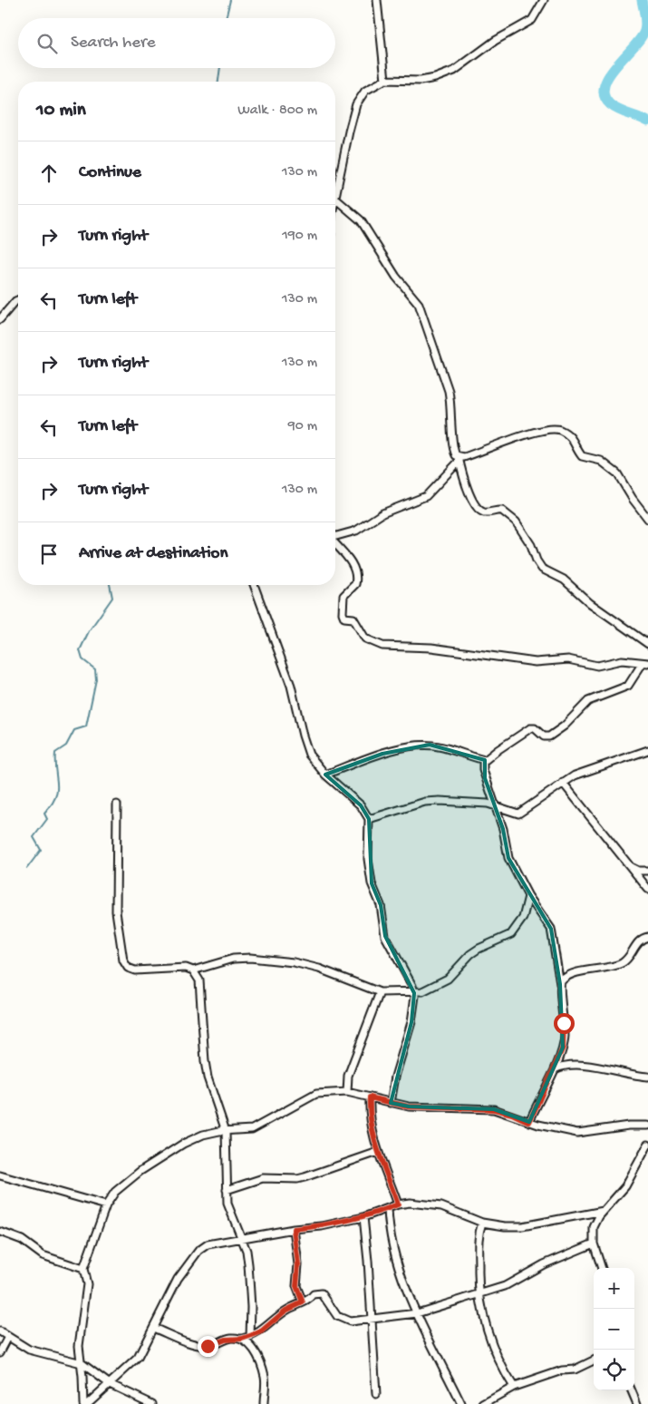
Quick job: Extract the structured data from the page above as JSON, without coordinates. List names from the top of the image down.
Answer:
{
  "page": {
    "search": "Search here",
    "heading": ["10 min", "Walk · 800 m"],
    "list": [
      ["Continue", "130 m"],
      ["Turn right", "190 m"],
      ["Turn left", "130 m"],
      ["Turn right", "130 m"],
      ["Turn left", "90 m"],
      ["Turn right", "130 m"],
      "Arrive at destination"
    ],
    "map_buttons": ["+", "−"]
  }
}
